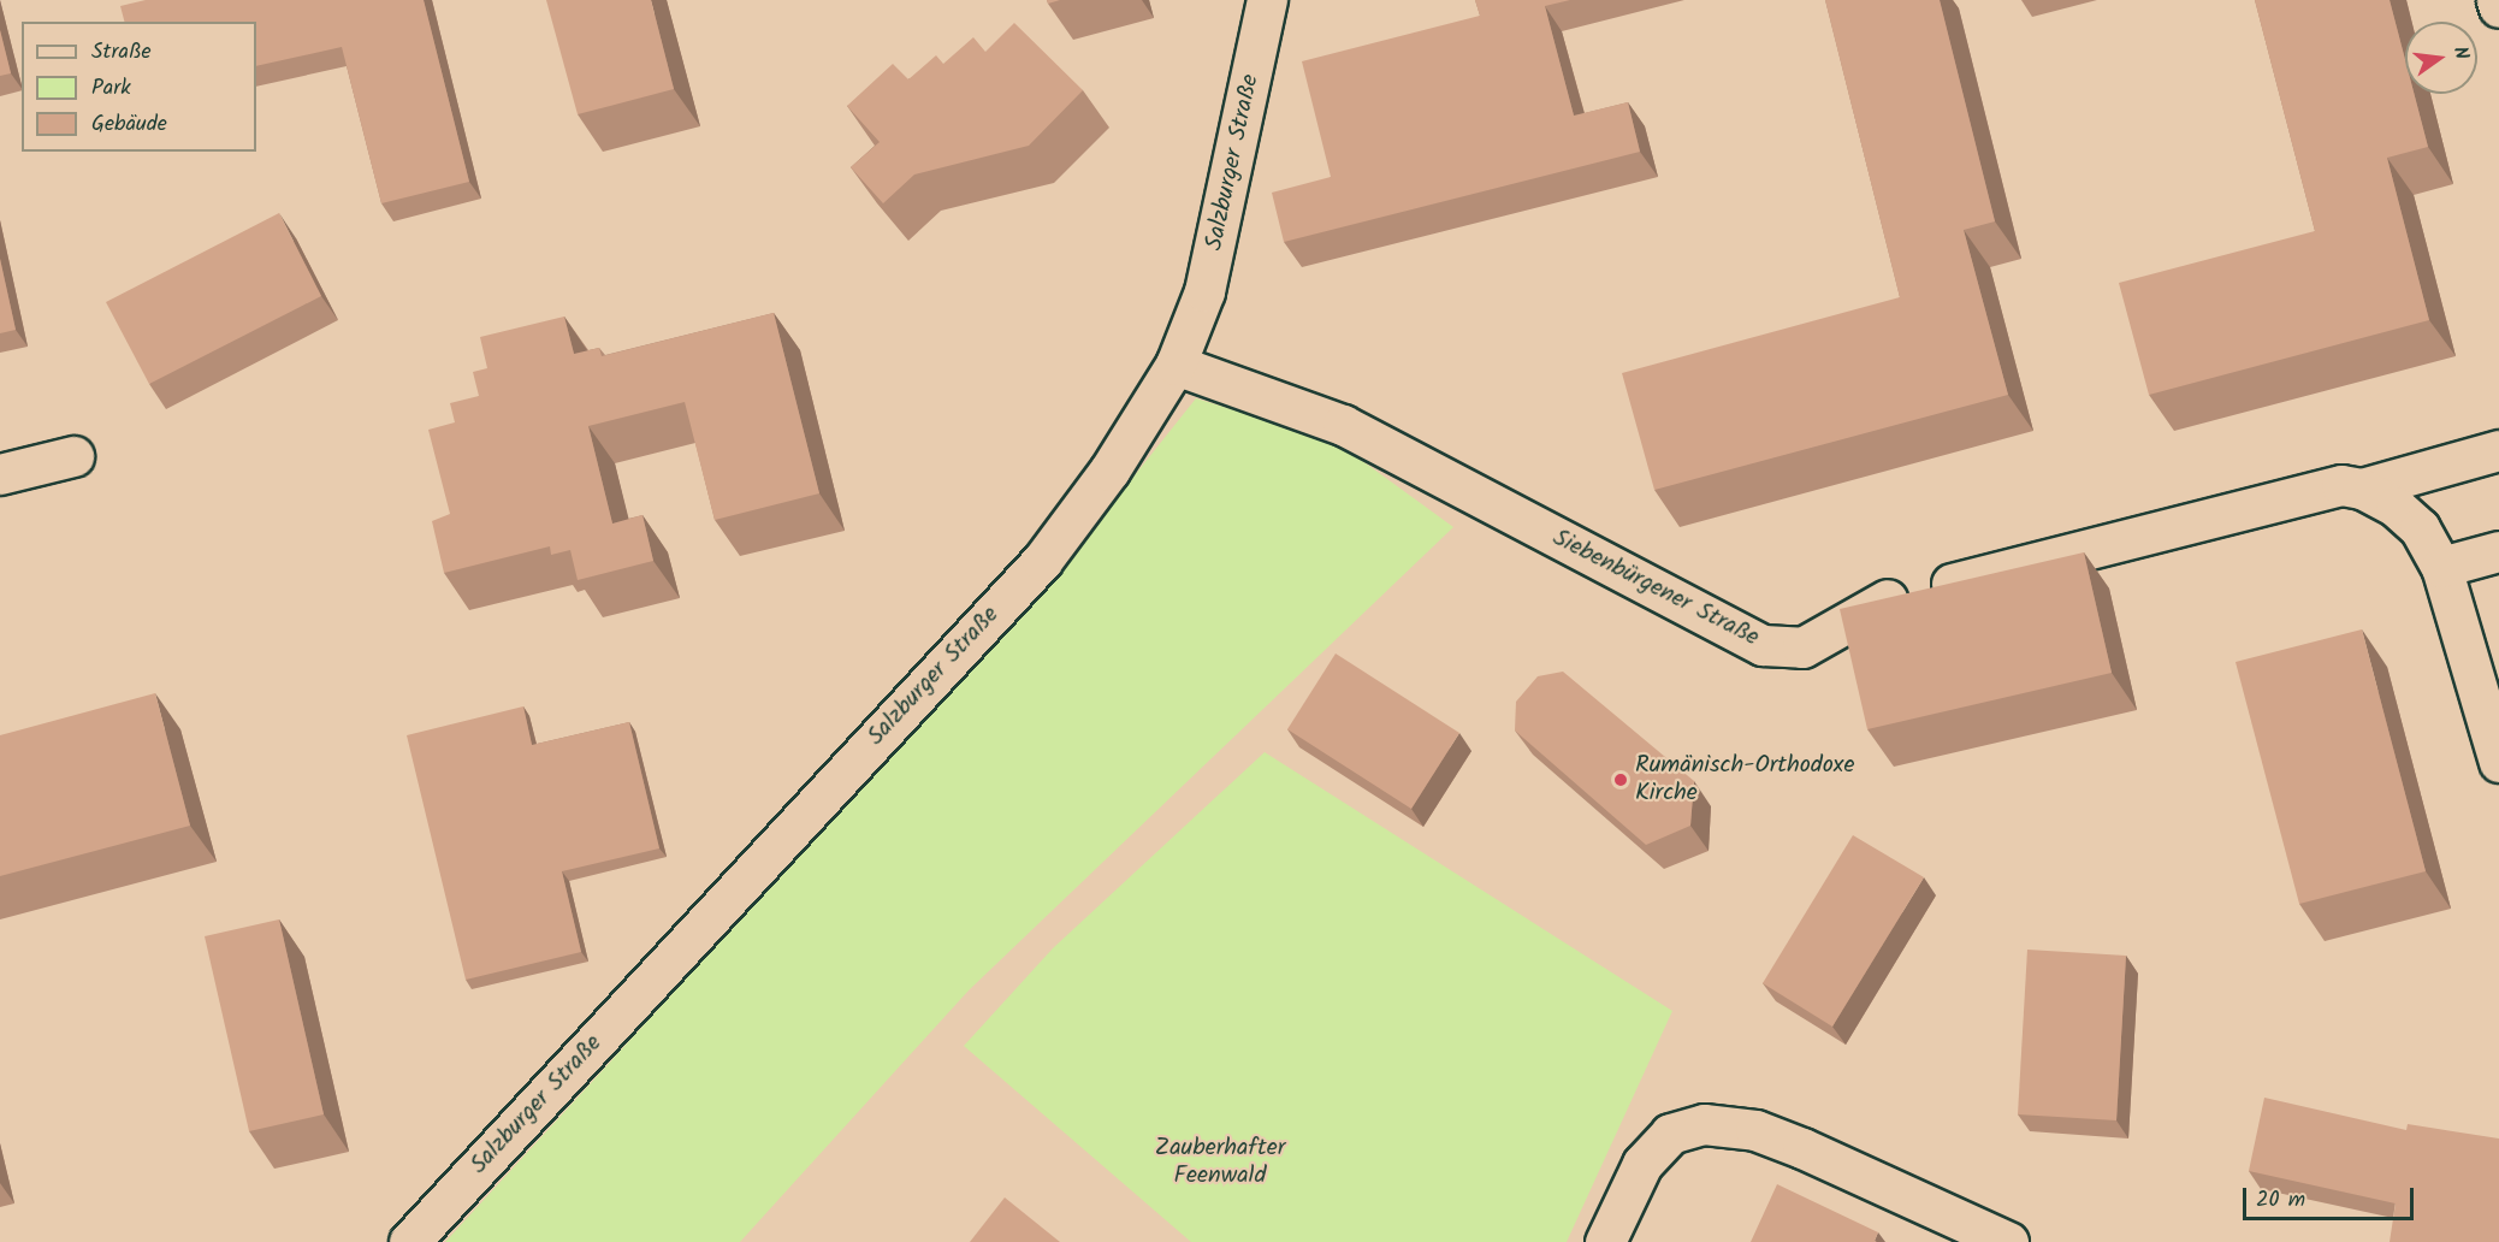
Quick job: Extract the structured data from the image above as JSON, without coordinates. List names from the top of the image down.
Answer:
{
  "streets": {
    "street": ["Salzburger Straße", "Siebenbürgener Straße"]
  },
  "crossings": [
    ["Salzburger Straße", "Siebenbürgener Straße"]
  ],
  "parks": ["Zauberhafter Feenwald"],
  "places": ["Rumänisch-Orthodoxe Kirche"],
  "legend": ["Straße", "Park", "Gebäude"],
  "scale_bar": "20 m",
  "north": "right"
}
